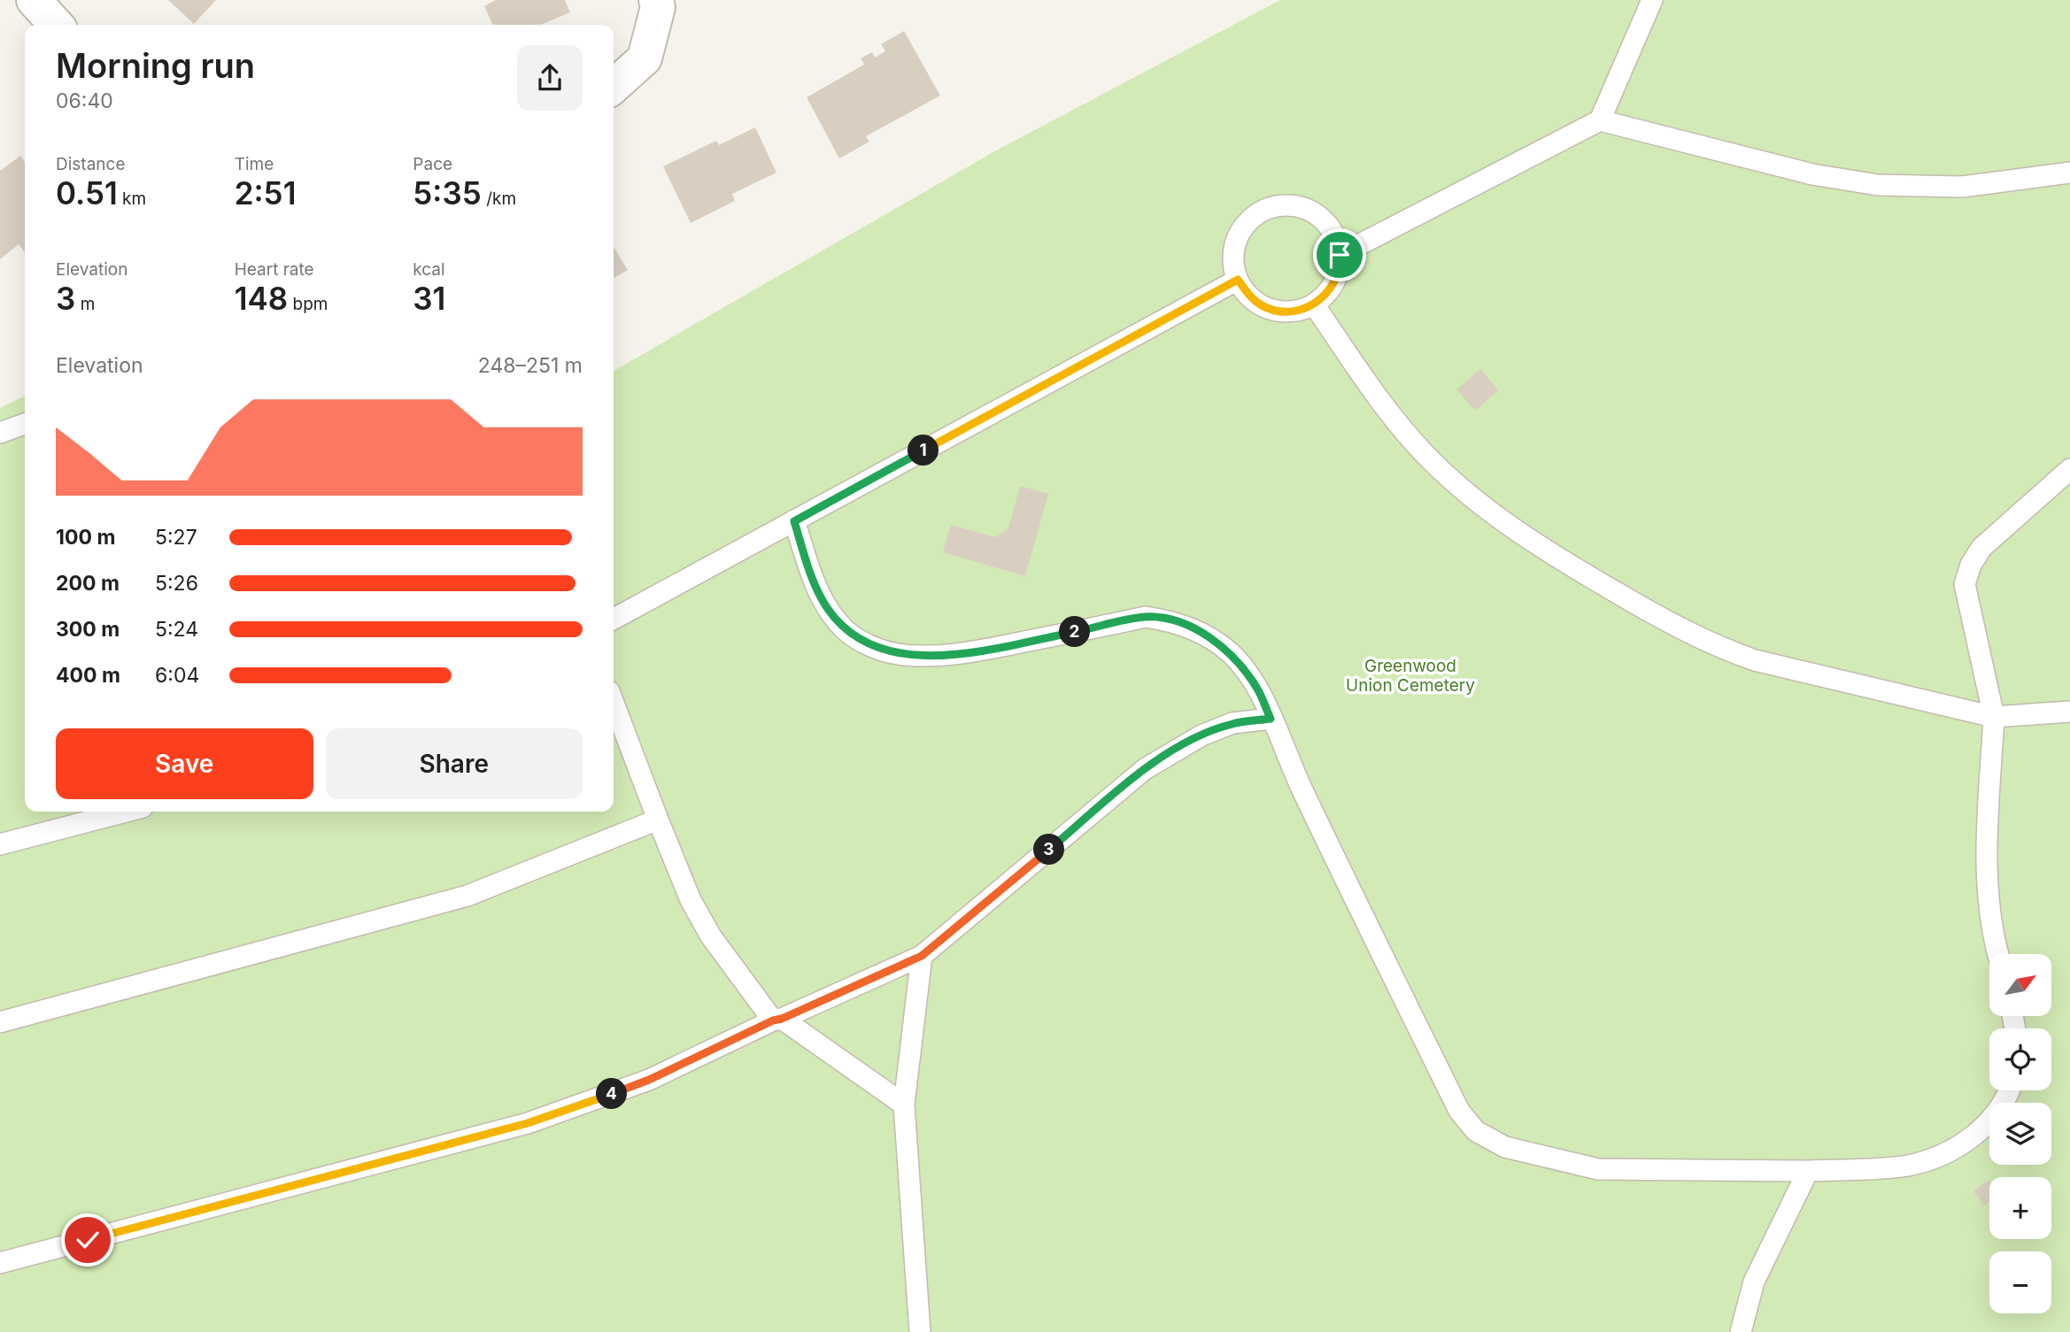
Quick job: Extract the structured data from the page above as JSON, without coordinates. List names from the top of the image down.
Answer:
{
  "parks": ["Greenwood Union Cemetery"],
  "north": "top right",
  "page": {
    "heading": ["Morning run", "06:40"],
    "stats": [
      ["Distance", "0.51 km"],
      ["Time", "2:51"],
      ["Pace", "5:35 /km"],
      ["Elevation", "3 m"],
      ["Heart rate", "148 bpm"],
      ["kcal", "31"]
    ],
    "chart": ["Elevation", "248–251 m"],
    "pins": [
      "1",
      "2",
      "3",
      "4"
    ],
    "list": [
      {
        "name": "100 m",
        "note": "5:27"
      },
      {
        "name": "200 m",
        "note": "5:26"
      },
      {
        "name": "300 m",
        "note": "5:24"
      },
      {
        "name": "400 m",
        "note": "6:04"
      }
    ],
    "buttons": ["Save", "Share"],
    "map_buttons": ["+", "−"]
  }
}
